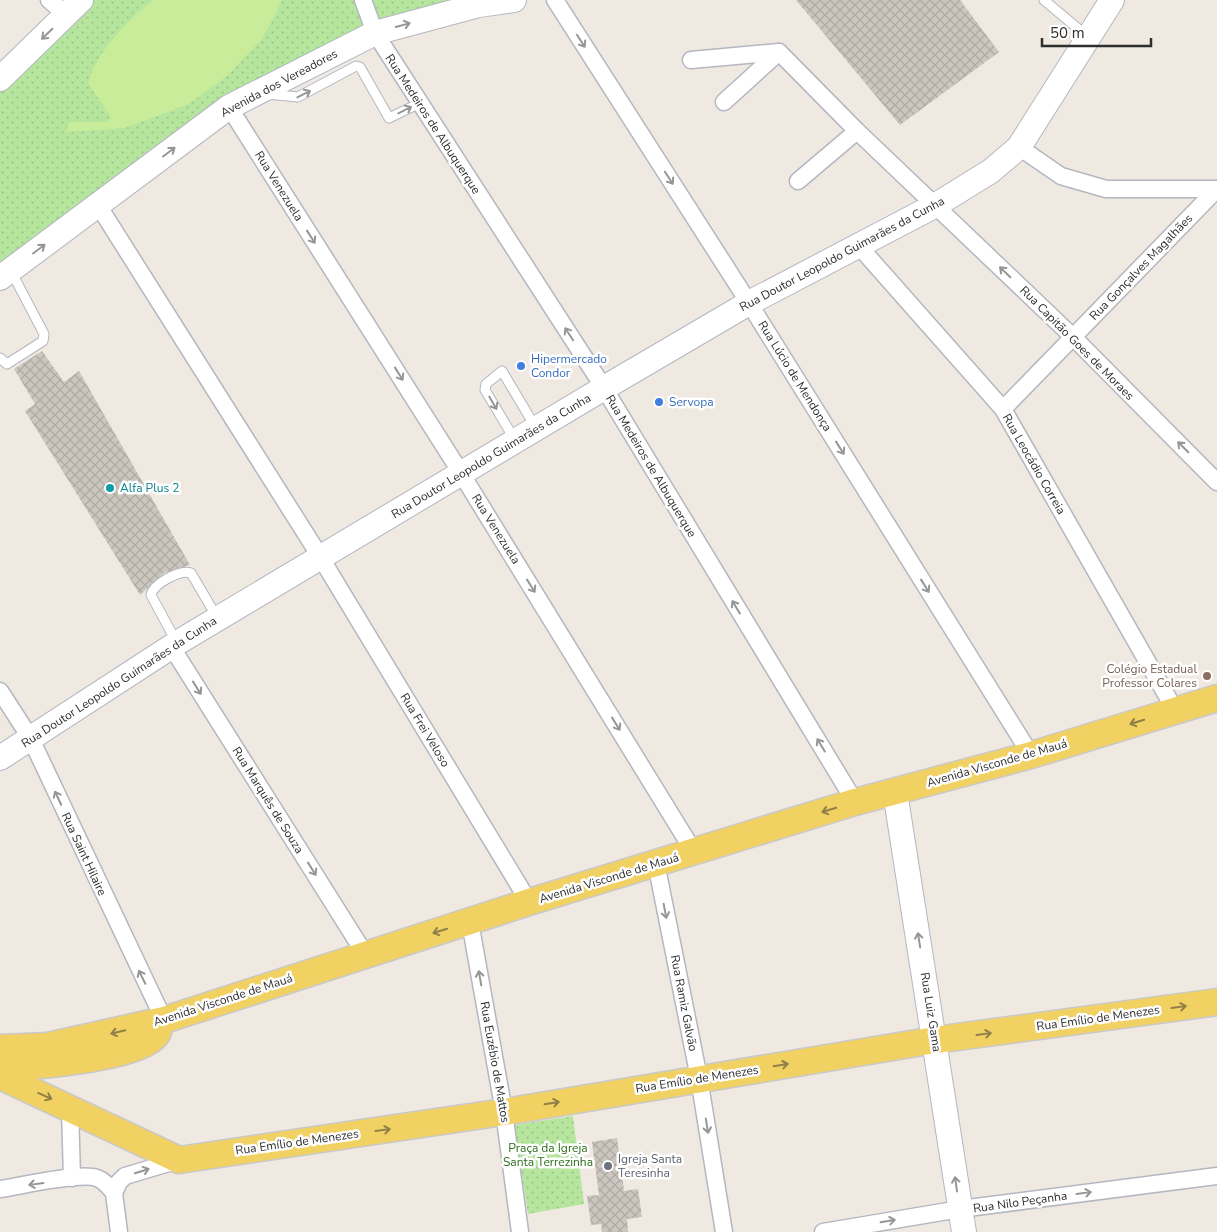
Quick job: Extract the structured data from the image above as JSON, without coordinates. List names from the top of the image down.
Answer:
{
  "streets": {
    "main road": ["Avenida Visconde de Mauá", "Rua Emílio de Menezes"],
    "street": [
      "Avenida dos Vereadores",
      "Rua Medeiros de Albuquerque",
      "Rua Venezuela",
      "Rua Doutor Leopoldo Guimarães da Cunha",
      "Rua Gonçalves Magalhães",
      "Rua Capitão Goes de Moraes",
      "Rua Lúcio de Mendonça",
      "Rua Leocádio Correia",
      "Rua Frei Veloso",
      "Rua Marquês de Souza",
      "Rua Saint Hilaire",
      "Rua Ramiz Galvão",
      "Rua Luiz Gama",
      "Rua Euzébio de Mattos",
      "Rua Nilo Peçanha"
    ]
  },
  "crossings": [
    ["Avenida dos Vereadores", "Rua Medeiros de Albuquerque"],
    ["Avenida dos Vereadores", "Rua Venezuela"],
    ["Avenida dos Vereadores", "Rua Frei Veloso"],
    ["Rua Medeiros de Albuquerque", "Rua Doutor Leopoldo Guimarães da Cunha"],
    ["Rua Medeiros de Albuquerque", "Avenida Visconde de Mauá"],
    ["Rua Venezuela", "Rua Doutor Leopoldo Guimarães da Cunha"],
    ["Rua Venezuela", "Avenida Visconde de Mauá"],
    ["Rua Doutor Leopoldo Guimarães da Cunha", "Rua Capitão Goes de Moraes"],
    ["Rua Doutor Leopoldo Guimarães da Cunha", "Rua Lúcio de Mendonça"],
    ["Rua Doutor Leopoldo Guimarães da Cunha", "Rua Leocádio Correia"],
    ["Rua Doutor Leopoldo Guimarães da Cunha", "Rua Frei Veloso"],
    ["Rua Doutor Leopoldo Guimarães da Cunha", "Rua Marquês de Souza"],
    ["Rua Doutor Leopoldo Guimarães da Cunha", "Rua Saint Hilaire"],
    ["Rua Gonçalves Magalhães", "Rua Capitão Goes de Moraes"],
    ["Rua Gonçalves Magalhães", "Rua Leocádio Correia"],
    ["Rua Lúcio de Mendonça", "Avenida Visconde de Mauá"],
    ["Rua Leocádio Correia", "Avenida Visconde de Mauá"],
    ["Rua Frei Veloso", "Avenida Visconde de Mauá"],
    ["Avenida Visconde de Mauá", "Rua Marquês de Souza"],
    ["Avenida Visconde de Mauá", "Rua Saint Hilaire"],
    ["Avenida Visconde de Mauá", "Rua Ramiz Galvão"],
    ["Avenida Visconde de Mauá", "Rua Luiz Gama"],
    ["Avenida Visconde de Mauá", "Rua Euzébio de Mattos"],
    ["Rua Ramiz Galvão", "Rua Emílio de Menezes"],
    ["Rua Luiz Gama", "Rua Emílio de Menezes"],
    ["Rua Luiz Gama", "Rua Nilo Peçanha"],
    ["Rua Emílio de Menezes", "Rua Euzébio de Mattos"]
  ],
  "one_way": [
    "Avenida dos Vereadores",
    "Rua Medeiros de Albuquerque",
    "Rua Venezuela",
    "Rua Capitão Goes de Moraes",
    "Rua Lúcio de Mendonça",
    "Avenida Visconde de Mauá",
    "Rua Marquês de Souza",
    "Rua Saint Hilaire",
    "Rua Ramiz Galvão",
    "Rua Luiz Gama",
    "Rua Emílio de Menezes",
    "Rua Euzébio de Mattos",
    "Rua Nilo Peçanha"
  ],
  "parks": ["Praça da Igreja Santa Terrezinha"],
  "places": [
    "Hipermercado Condor",
    "Servopa",
    "Alfa Plus 2",
    "Colégio Estadual Professor Colares",
    "Igreja Santa Teresinha"
  ],
  "scale_bar": "50 m"
}
